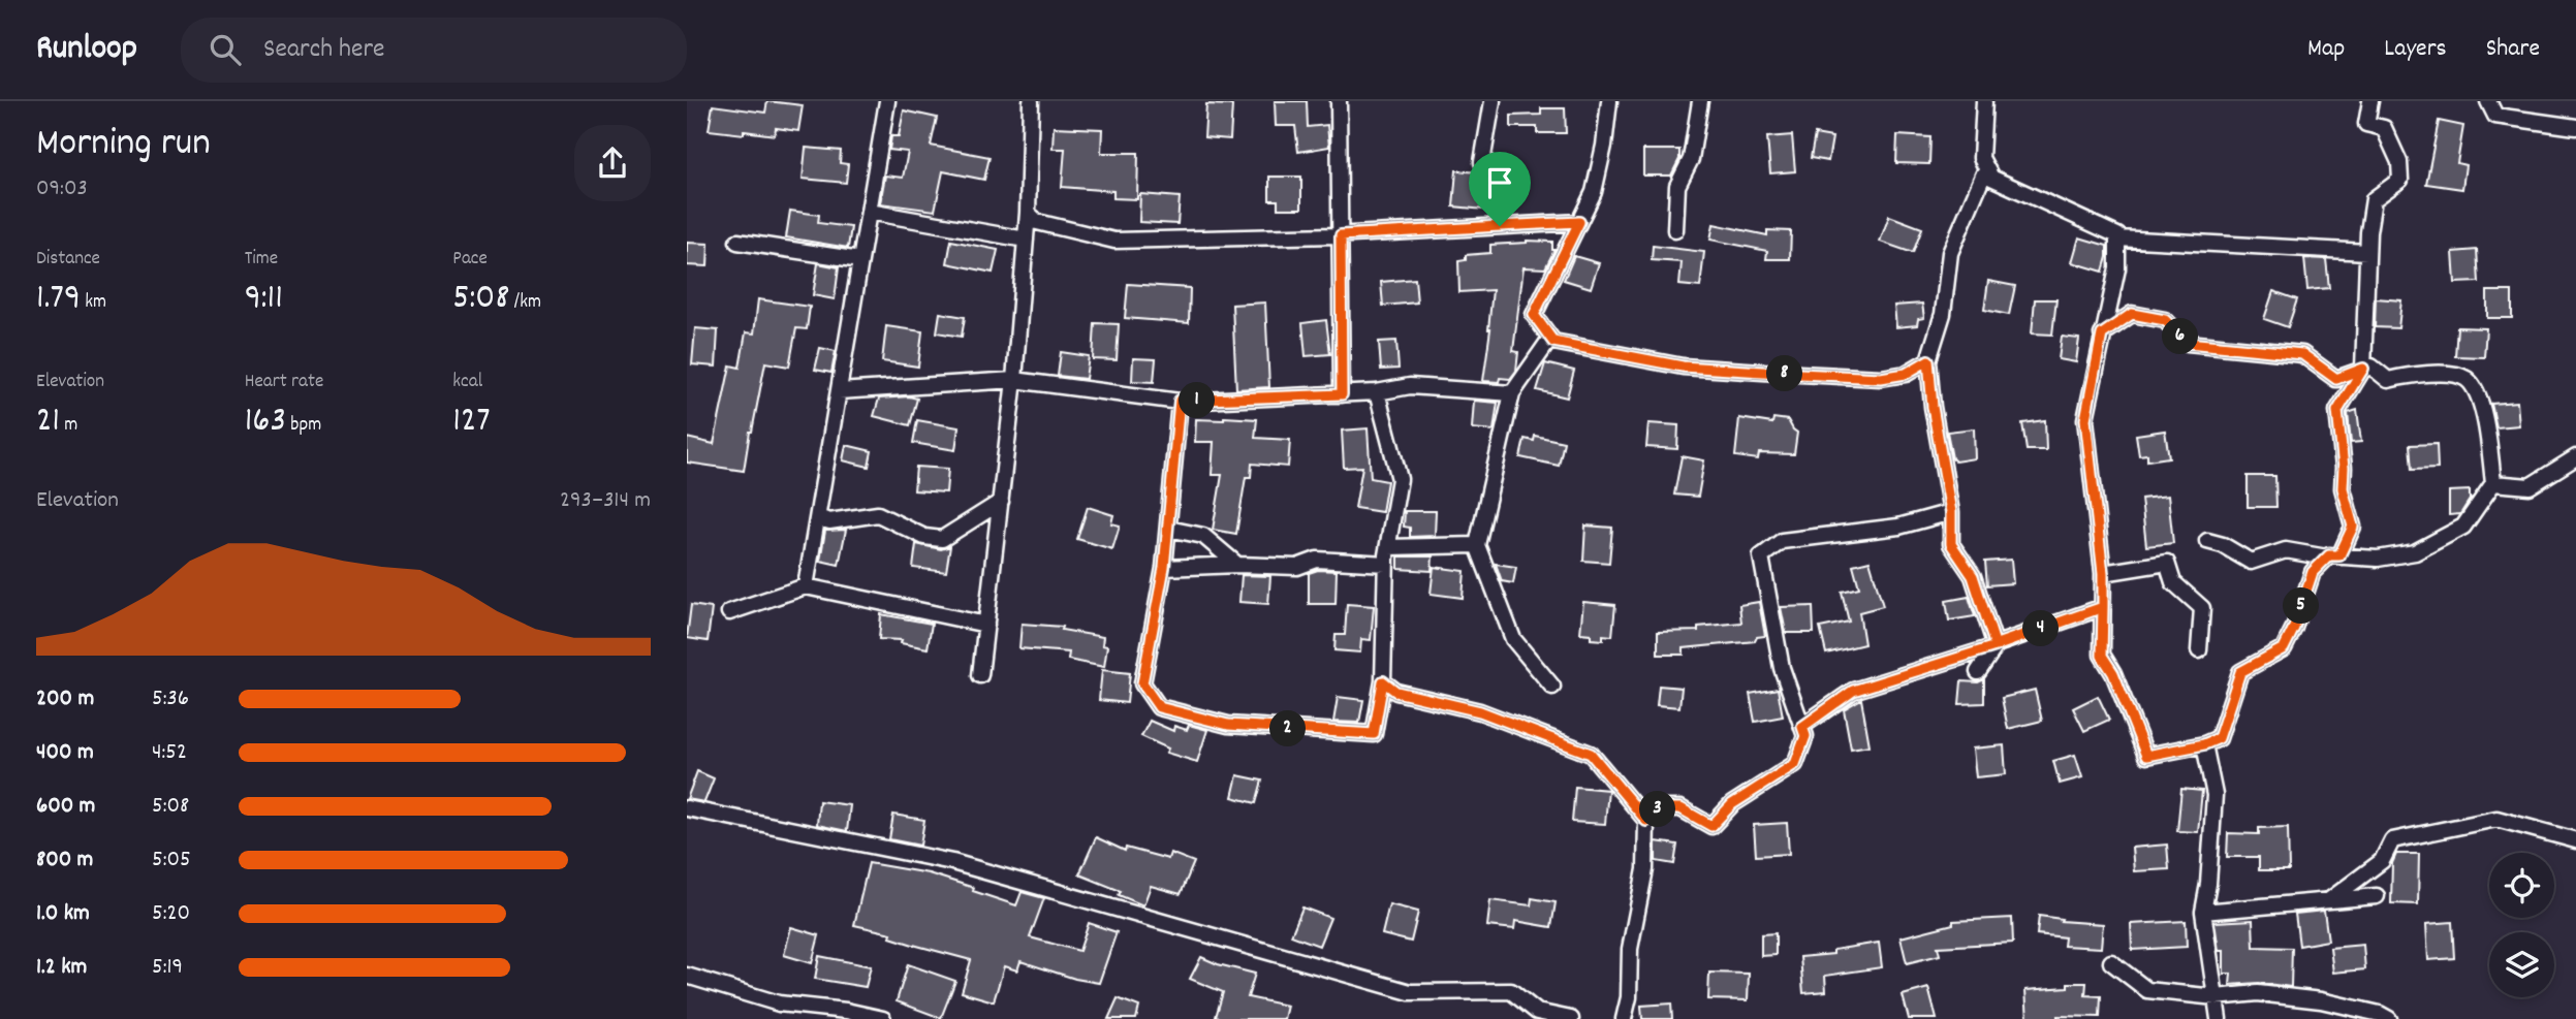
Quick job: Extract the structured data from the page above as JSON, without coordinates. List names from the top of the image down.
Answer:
{
  "page": {
    "header": "Runloop",
    "search": "Search here",
    "nav": ["Map", "Layers", "Share"],
    "heading": ["Morning run", "09:03"],
    "stats": [
      ["Distance", "1.79 km"],
      ["Time", "9:11"],
      ["Pace", "5:08 /km"],
      ["Elevation", "21 m"],
      ["Heart rate", "163 bpm"],
      ["kcal", "127"]
    ],
    "pins": [
      "6",
      "8",
      "1",
      "5",
      "4",
      "2",
      "3"
    ],
    "chart": ["Elevation", "293–314 m"],
    "list": [
      {
        "name": "200 m",
        "note": "5:36"
      },
      {
        "name": "400 m",
        "note": "4:52"
      },
      {
        "name": "600 m",
        "note": "5:08"
      },
      {
        "name": "800 m",
        "note": "5:05"
      },
      {
        "name": "1.0 km",
        "note": "5:20"
      },
      {
        "name": "1.2 km",
        "note": "5:19"
      }
    ]
  }
}
